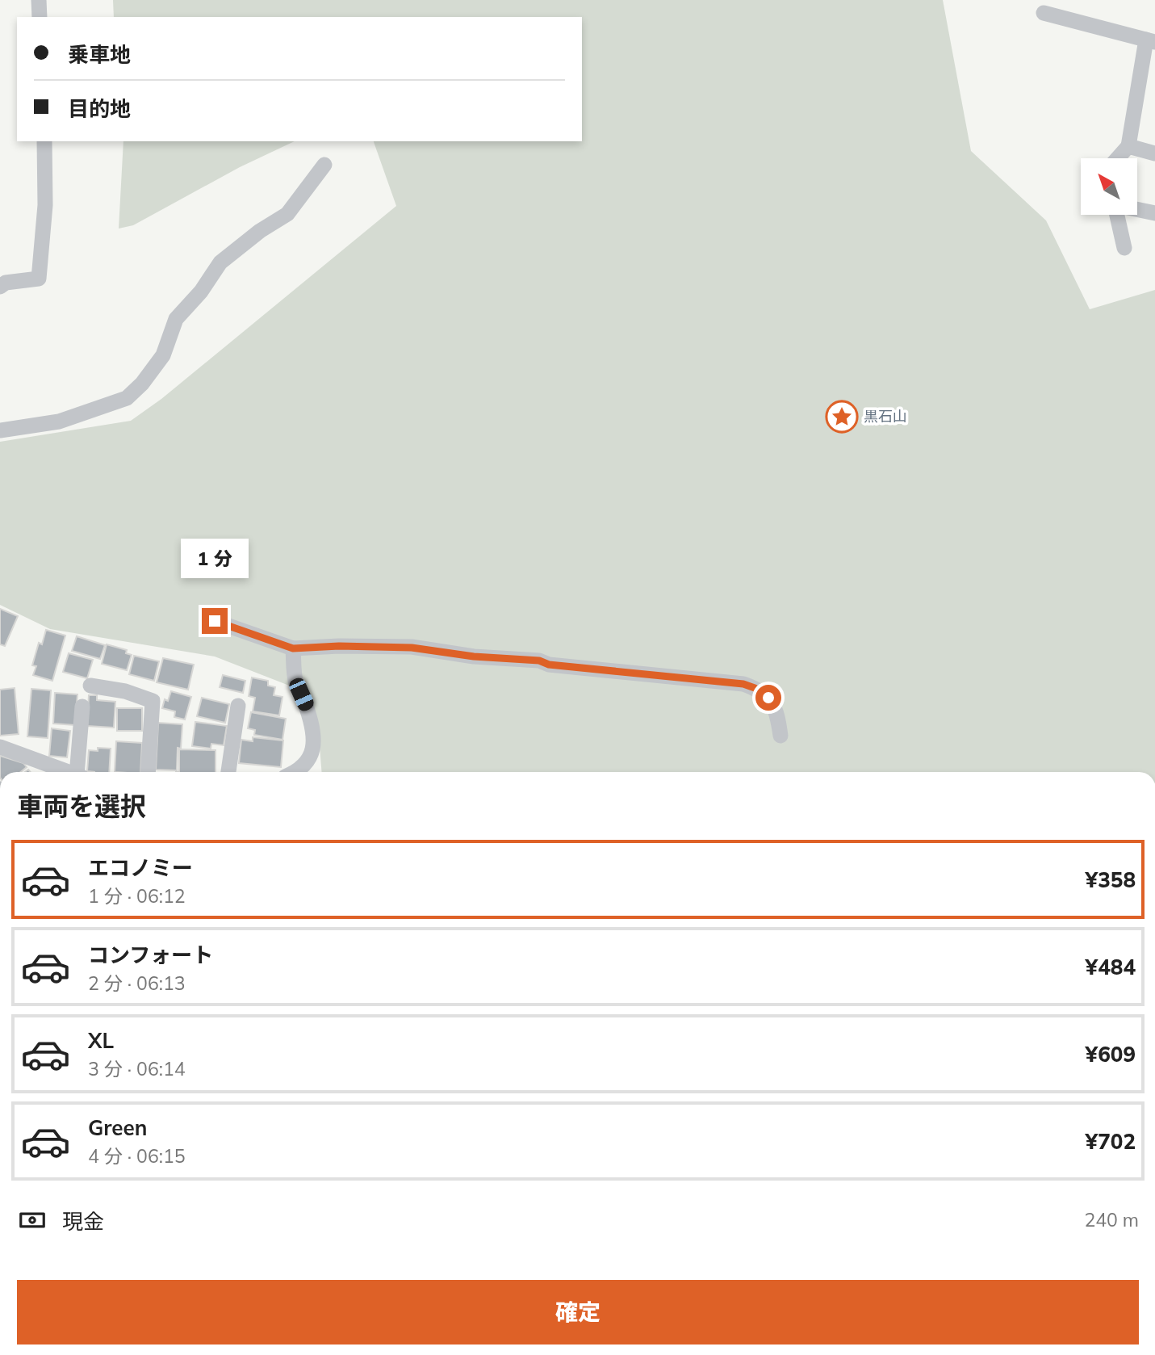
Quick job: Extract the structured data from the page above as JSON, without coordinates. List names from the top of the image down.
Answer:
{
  "places": {
    "place": ["黒石山"]
  },
  "north": "top left",
  "page": {
    "banner": ["乗車地", "目的地"],
    "bubble": "1 分",
    "heading": "車両を選択",
    "list": [
      {
        "name": "エコノミー",
        "note": "1 分 · 06:12",
        "value": "¥358"
      },
      {
        "name": "コンフォート",
        "note": "2 分 · 06:13",
        "value": "¥484"
      },
      {
        "name": "XL",
        "note": "3 分 · 06:14",
        "value": "¥609"
      },
      {
        "name": "Green",
        "note": "4 分 · 06:15",
        "value": "¥702"
      }
    ],
    "pay": ["現金", "240 m"],
    "buttons": "確定"
  }
}
